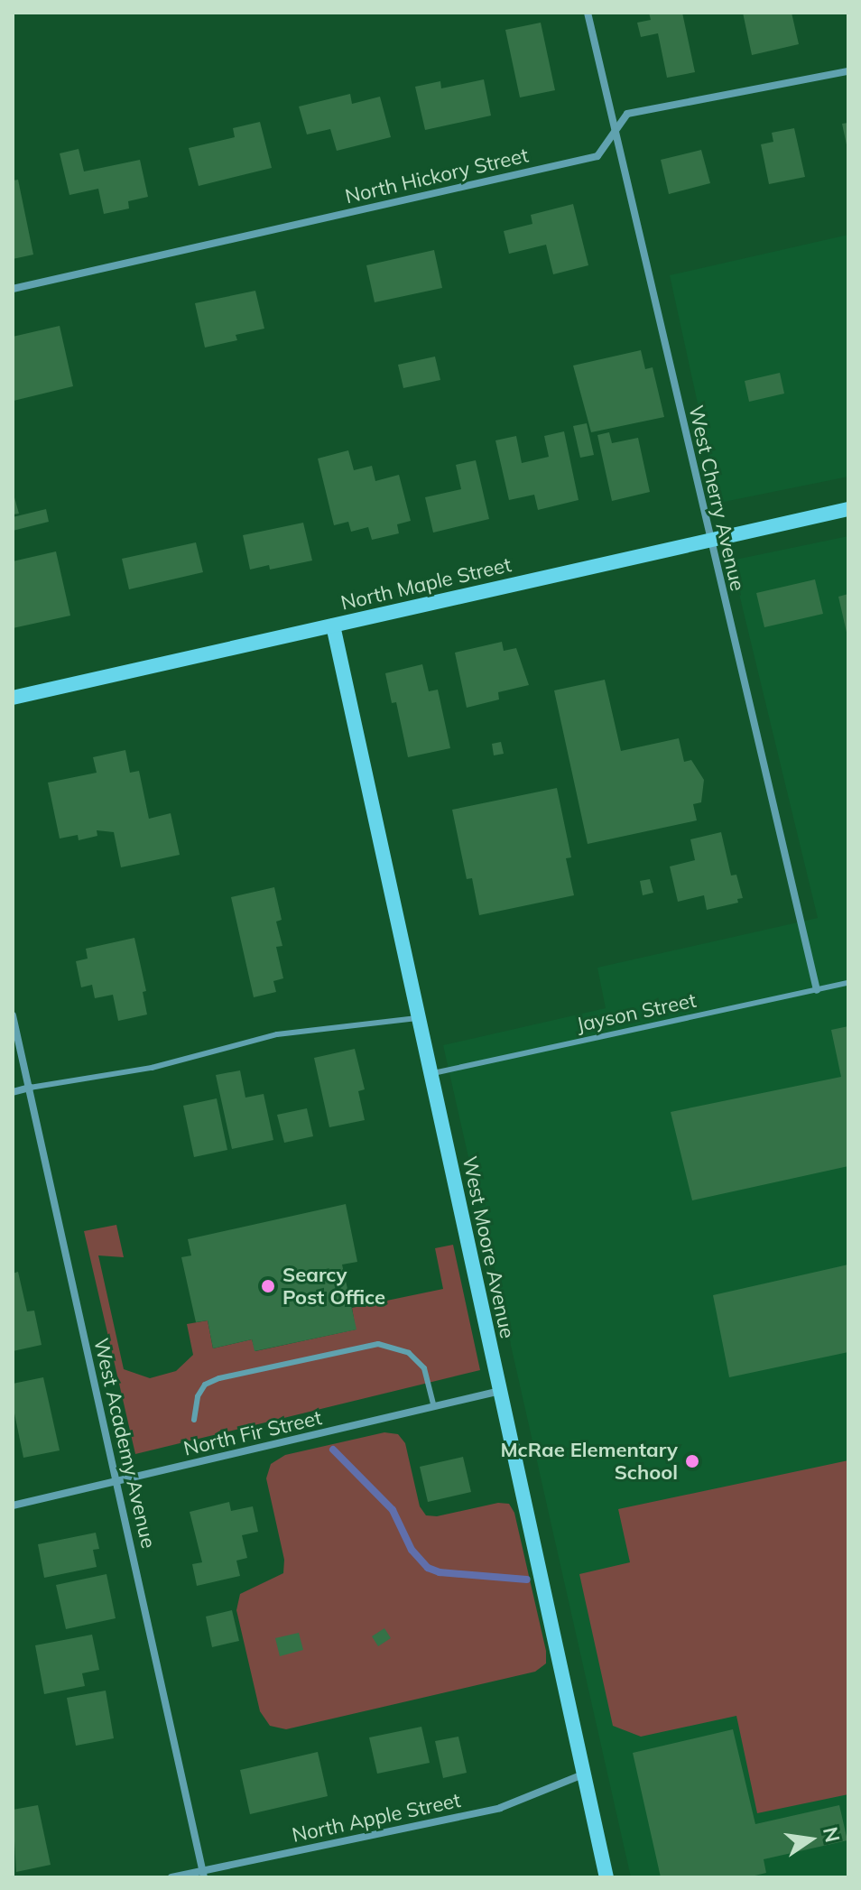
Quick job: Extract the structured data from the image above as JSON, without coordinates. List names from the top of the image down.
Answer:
{
  "streets": {
    "street": [
      "North Hickory Street",
      "West Cherry Avenue",
      "North Maple Street",
      "West Moore Avenue",
      "North Fir Street",
      "West Academy Avenue",
      "North Apple Street"
    ],
    "lane": ["Jayson Street"]
  },
  "crossings": [
    ["North Hickory Street", "West Cherry Avenue"],
    ["West Cherry Avenue", "North Maple Street"],
    ["West Cherry Avenue", "Jayson Street"],
    ["North Maple Street", "West Moore Avenue"],
    ["Jayson Street", "West Moore Avenue"],
    ["West Moore Avenue", "North Fir Street"],
    ["West Moore Avenue", "North Apple Street"],
    ["North Fir Street", "West Academy Avenue"],
    ["West Academy Avenue", "North Apple Street"]
  ],
  "places": ["Searcy Post Office", "McRae Elementary School"],
  "north": "right"
}
